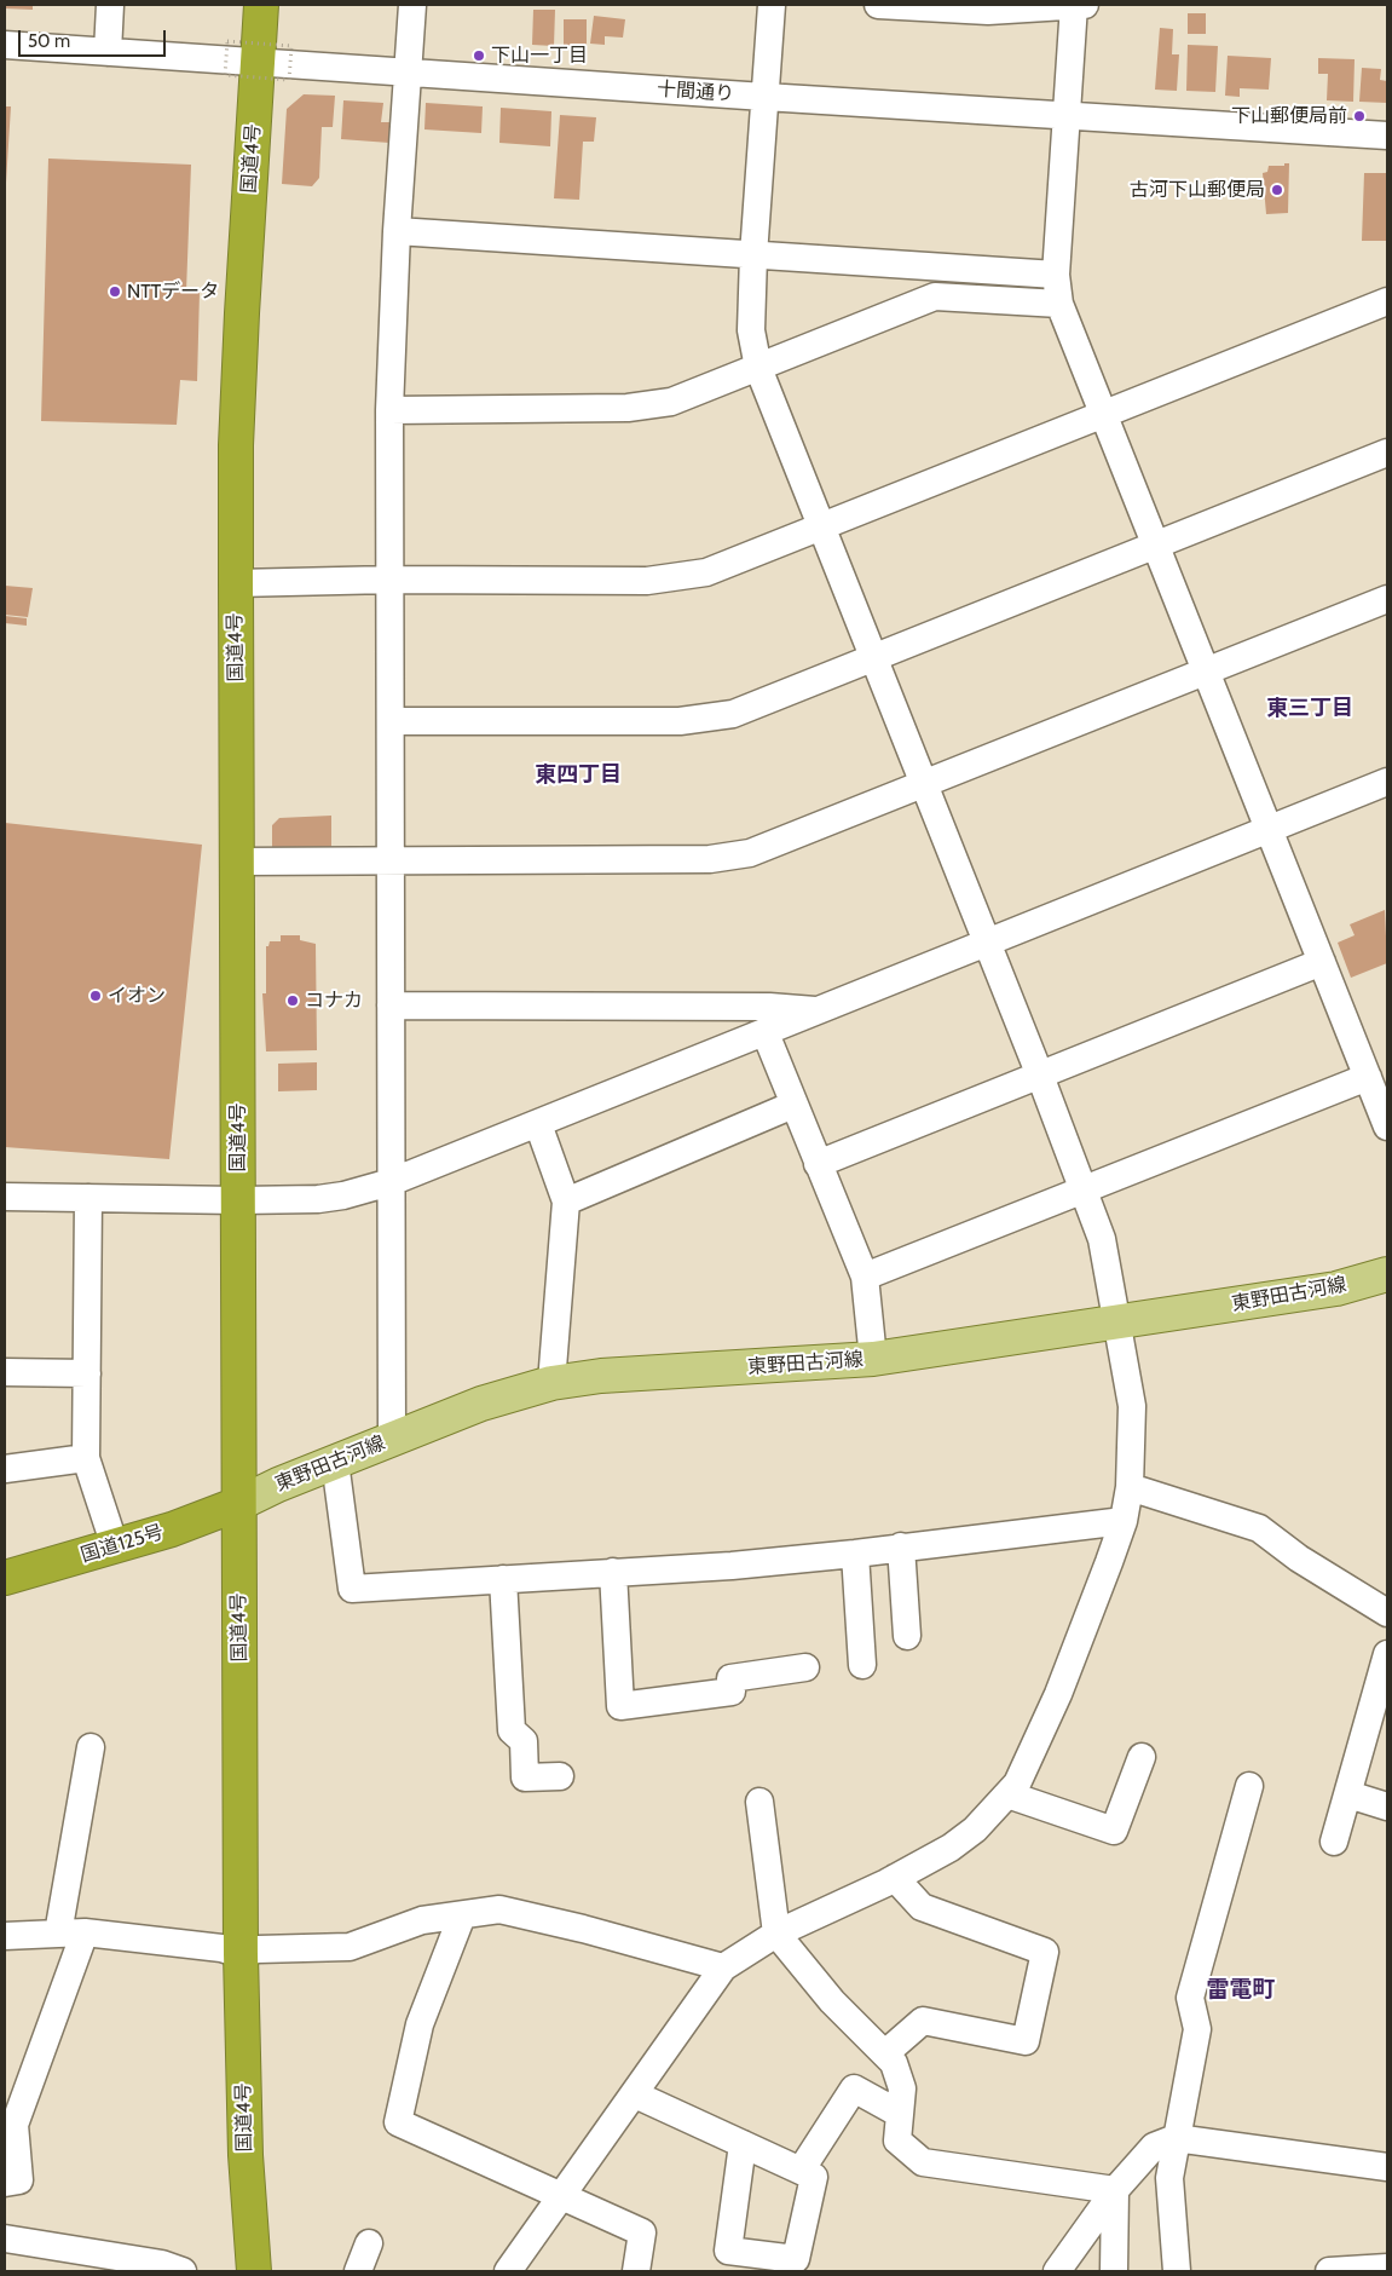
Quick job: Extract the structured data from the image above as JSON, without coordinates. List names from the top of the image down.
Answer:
{
  "streets": {
    "highway": ["国道4号", "国道125号"],
    "main road": ["東野田古河線"],
    "street": ["十間通り"]
  },
  "crossings": [
    ["十間通り", "国道4号"],
    ["国道4号", "東野田古河線"],
    ["国道4号", "国道125号"],
    ["東野田古河線", "国道125号"]
  ],
  "districts": ["東三丁目", "東四丁目", "雷電町"],
  "places": [
    "下山一丁目",
    "下山郵便局前",
    "古河下山郵便局",
    "NTTデータ",
    "イオン",
    "コナカ"
  ],
  "scale_bar": "50 m"
}
